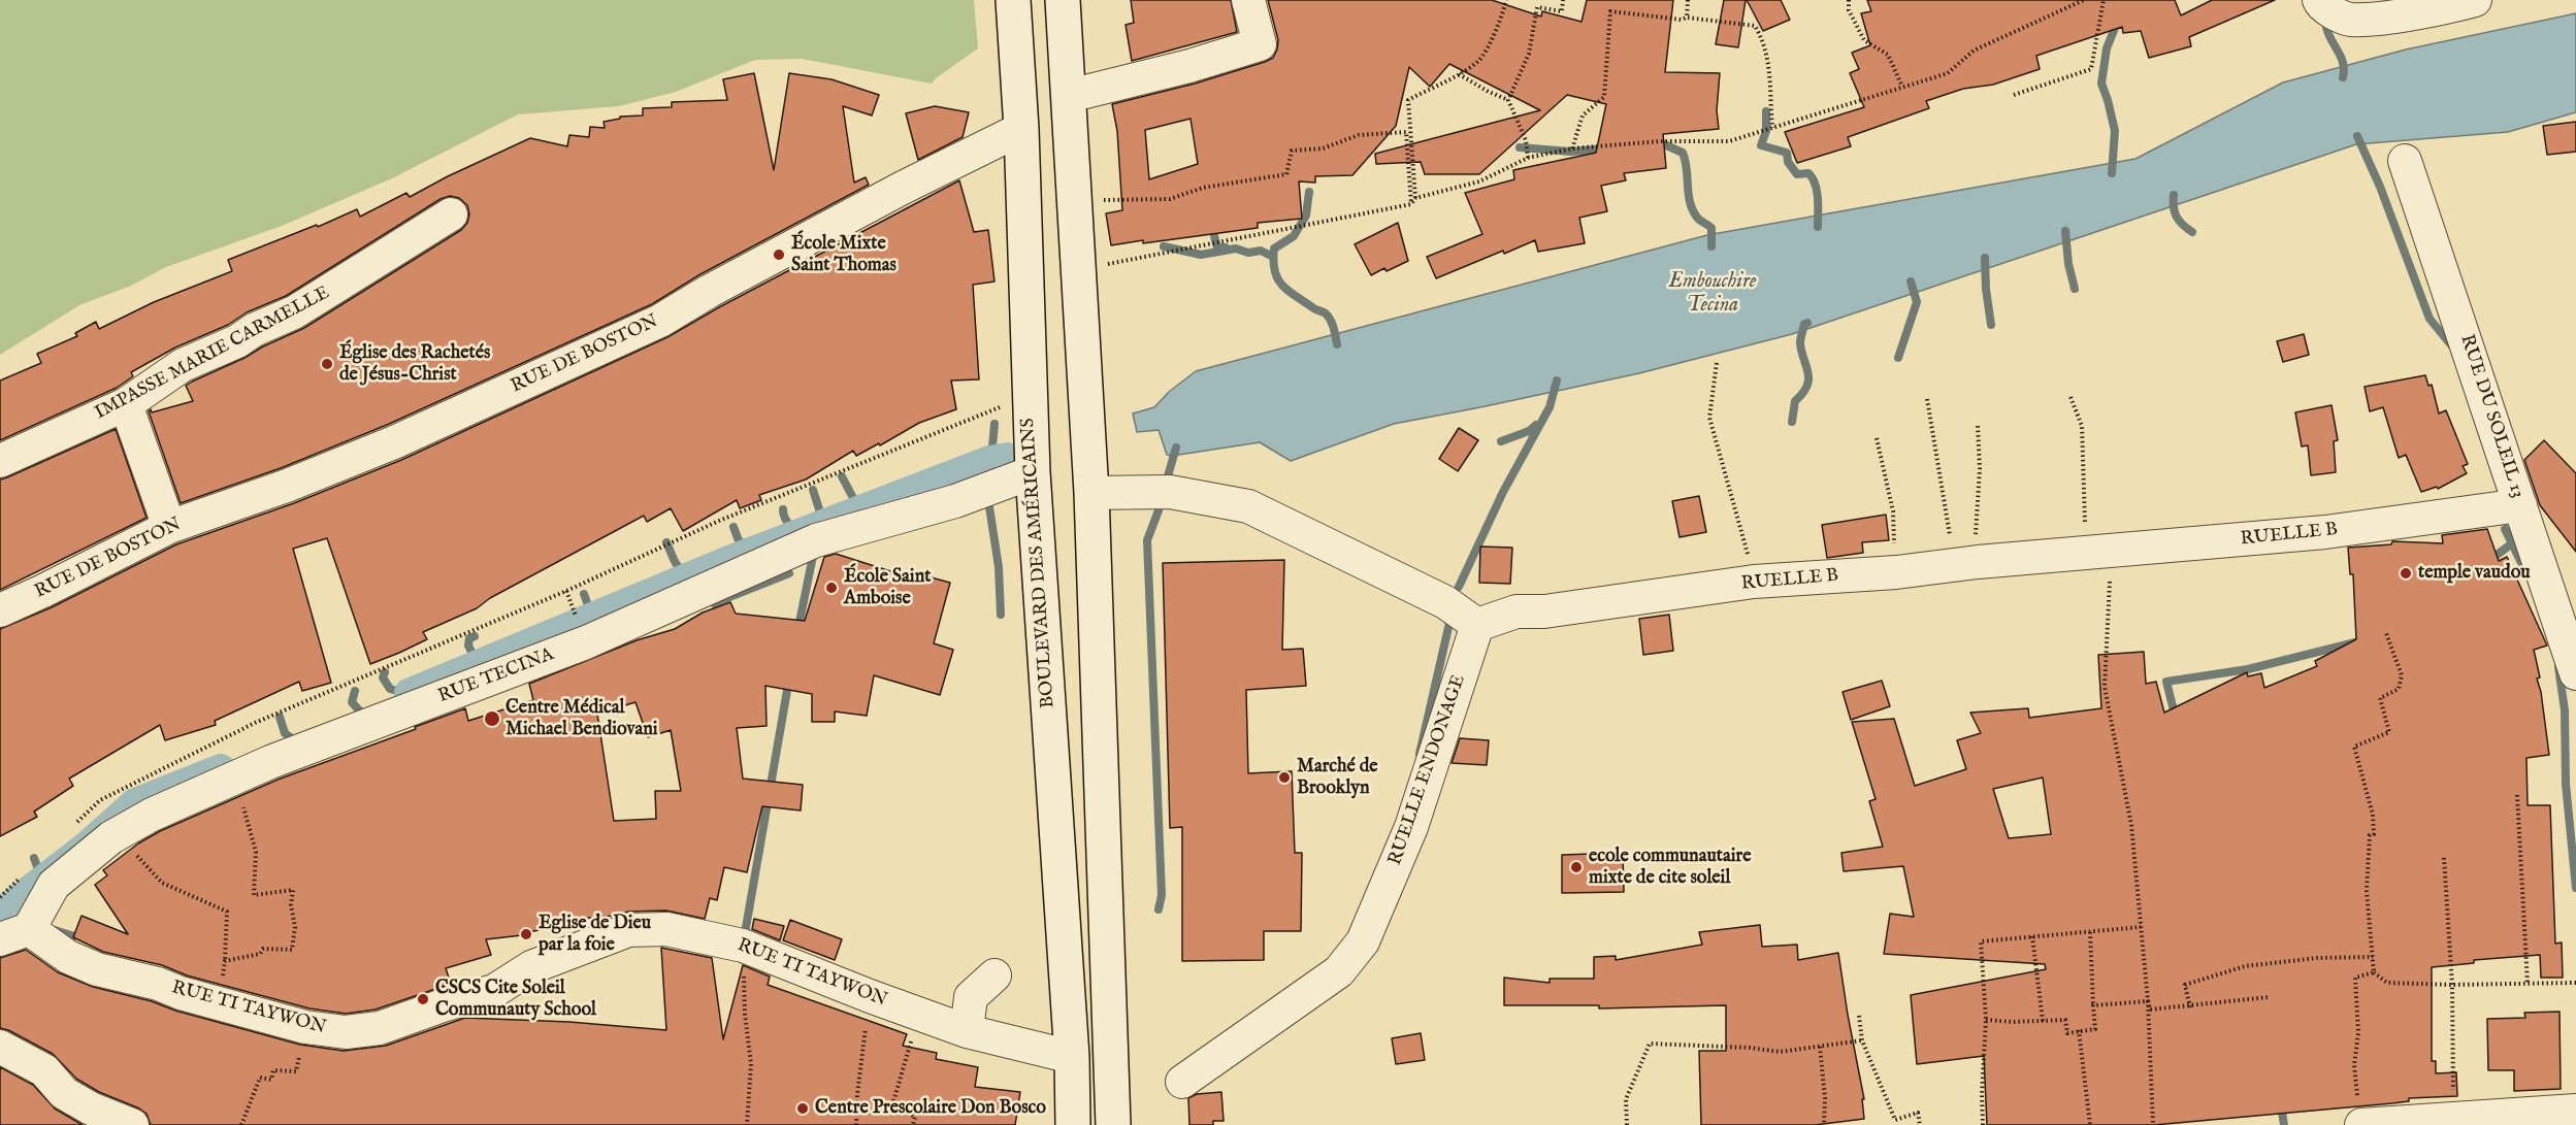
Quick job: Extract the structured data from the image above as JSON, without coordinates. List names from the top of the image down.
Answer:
{
  "streets": {
    "main road": ["BOULEVARD DES AMÉRICAINS"],
    "street": [
      "IMPASSE MARIE CARMELLE",
      "RUE DE BOSTON",
      "RUE DU SOLEIL 13",
      "RUELLE B",
      "RUE TECINA",
      "RUELLE ENDONAGE",
      "RUE TI TAYWON"
    ]
  },
  "crossings": [
    ["RUE DE BOSTON", "BOULEVARD DES AMÉRICAINS"],
    ["RUE DU SOLEIL 13", "RUELLE B"],
    ["RUELLE B", "RUELLE ENDONAGE"],
    ["BOULEVARD DES AMÉRICAINS", "RUE TECINA"],
    ["BOULEVARD DES AMÉRICAINS", "RUE TI TAYWON"],
    ["RUE TECINA", "RUE TI TAYWON"]
  ],
  "water": ["Embouchire Tecina"],
  "places": [
    "École Mixte Saint Thomas",
    "Église des Rachetés de Jésus-Christ",
    "temple vaudou",
    "École Saint Amboise",
    "Centre Médical Michael Bendiovani",
    "Marché de Brooklyn",
    "ecole communautaire mixte de cite soleil",
    "Eglise de Dieu par la foie",
    "CSCS Cite Soleil Communauty School",
    "Centre Prescolaire Don Bosco"
  ]
}
